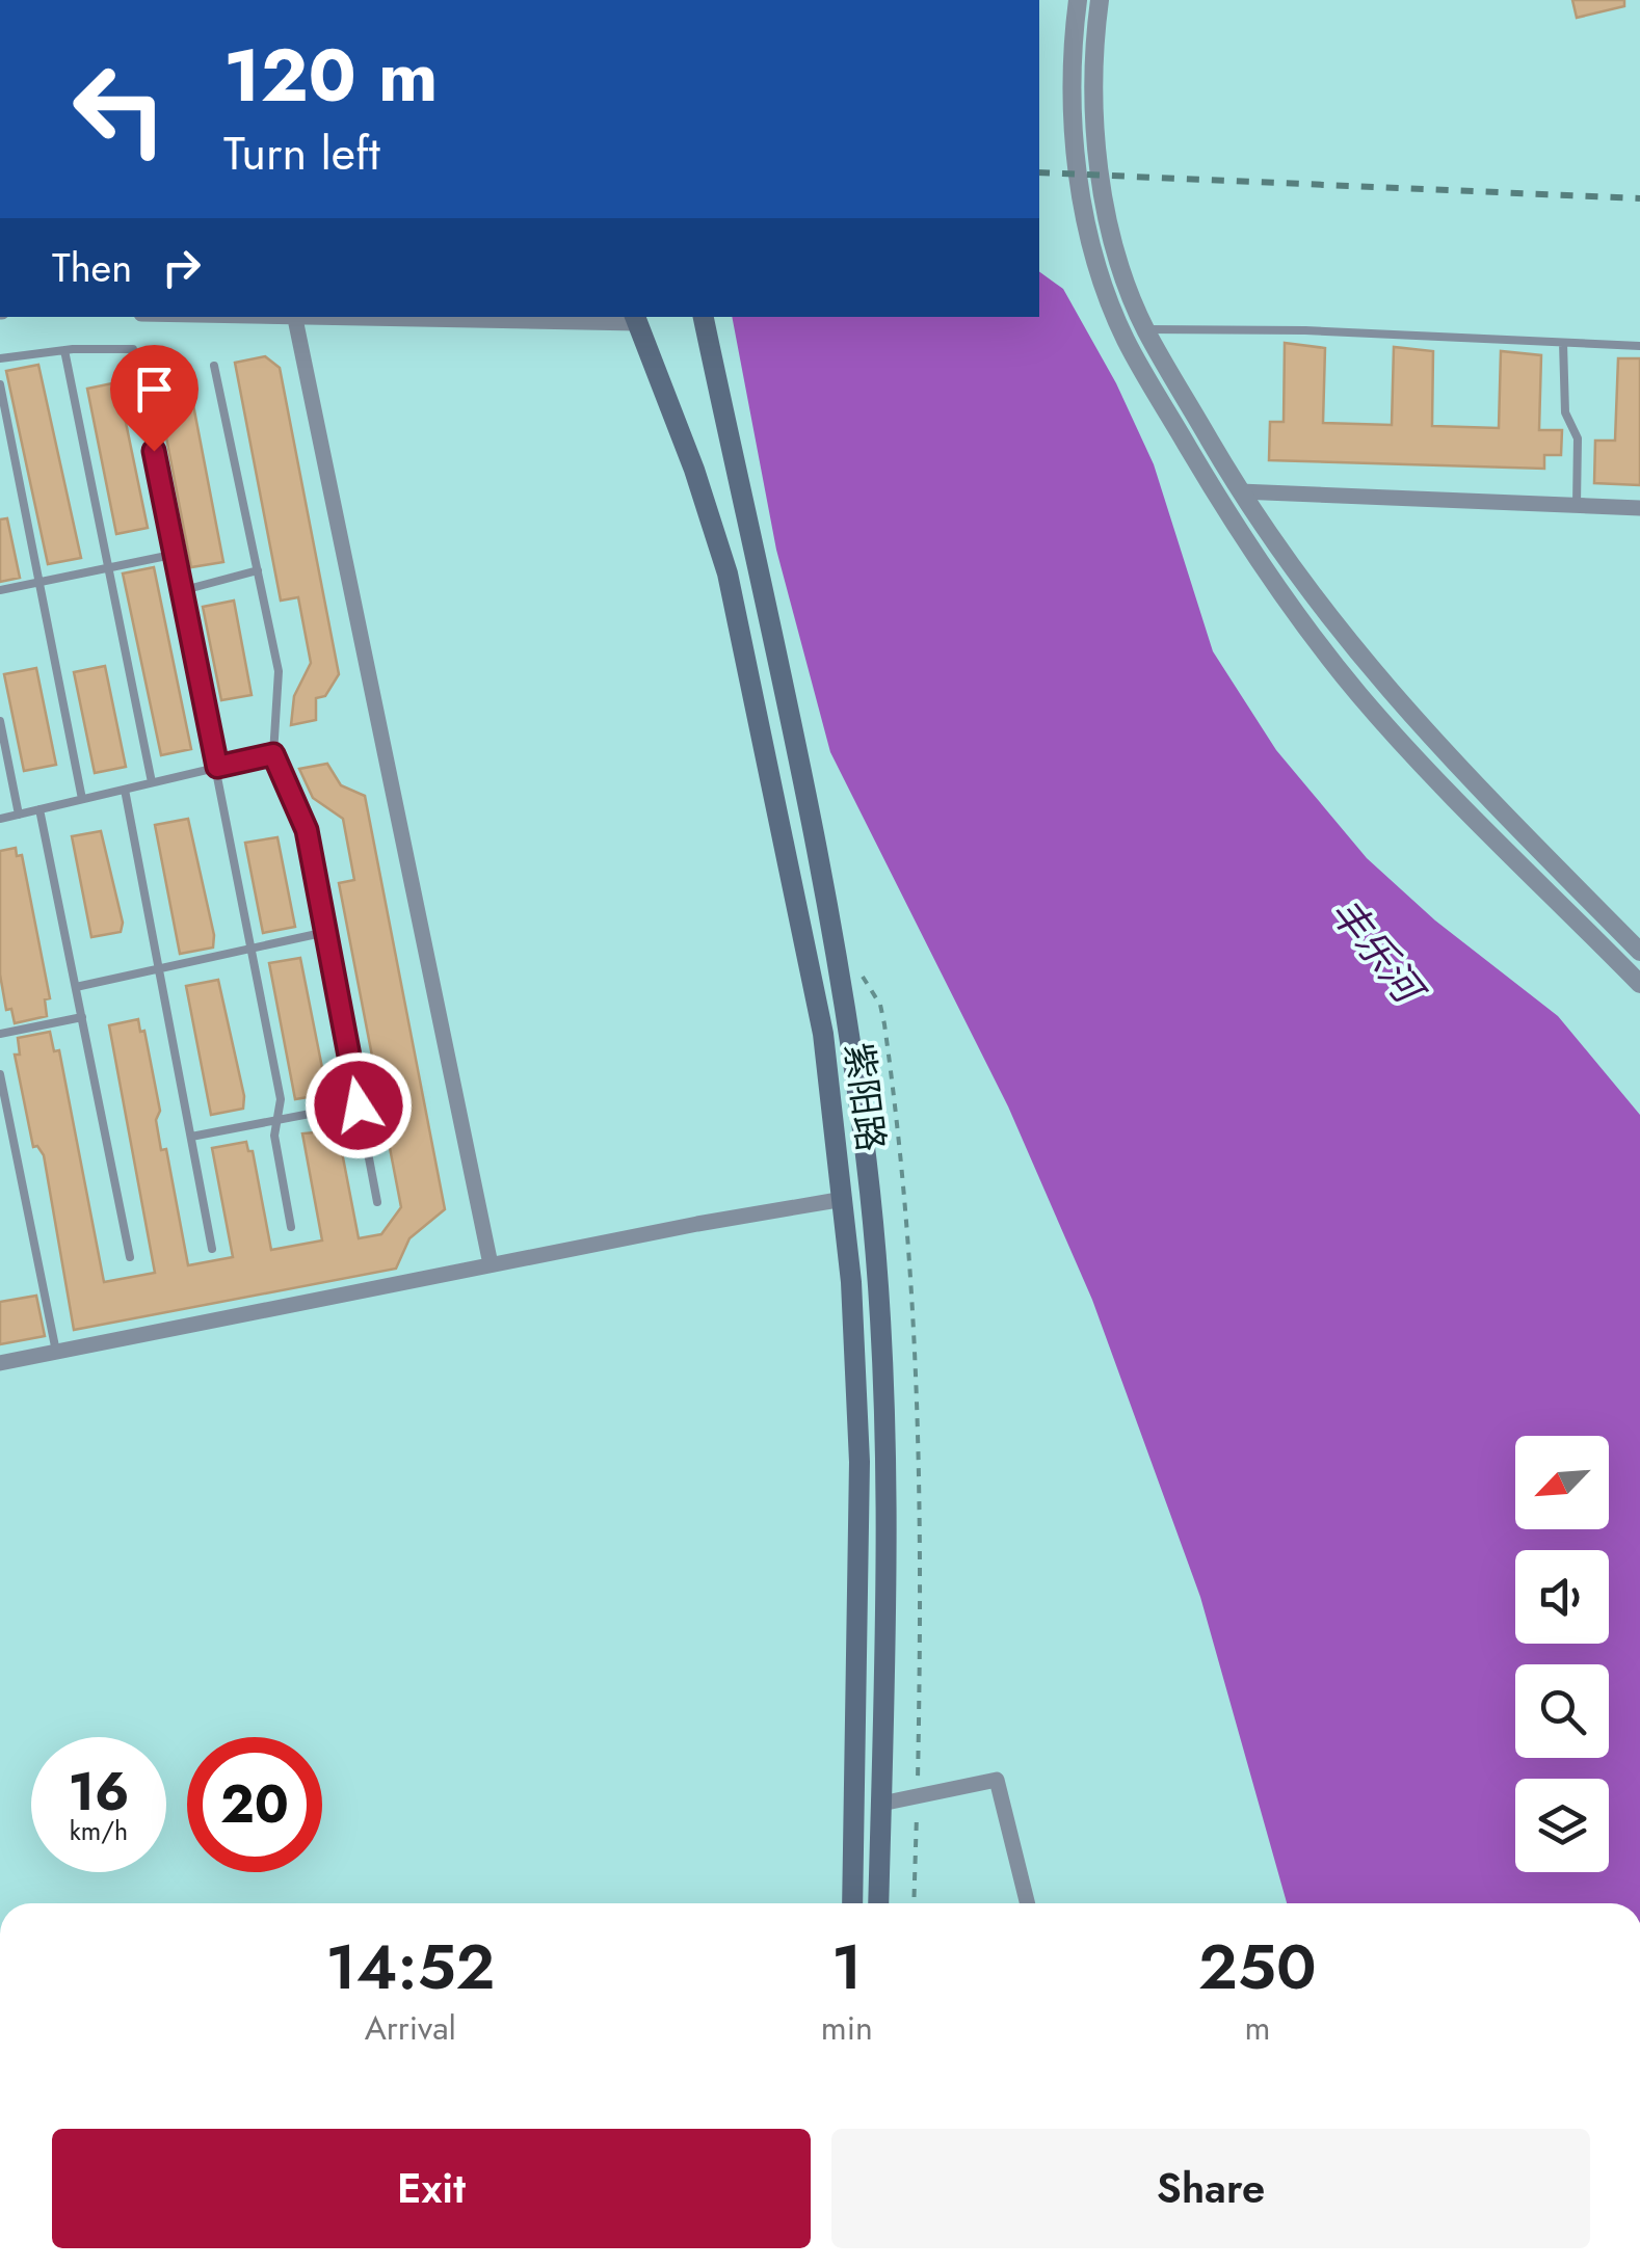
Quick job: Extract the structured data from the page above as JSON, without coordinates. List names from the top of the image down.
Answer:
{
  "streets": {
    "main road": ["紫阳路"]
  },
  "water": ["丰乐河"],
  "north": "bottom left",
  "page": {
    "turn": ["120 m", "Turn left"],
    "then": "Then",
    "speed": "16 km/h",
    "limit": "20",
    "eta": [
      "14:52",
      "Arrival",
      "1",
      "min",
      "250",
      "m"
    ],
    "buttons": ["Exit", "Share"]
  }
}
